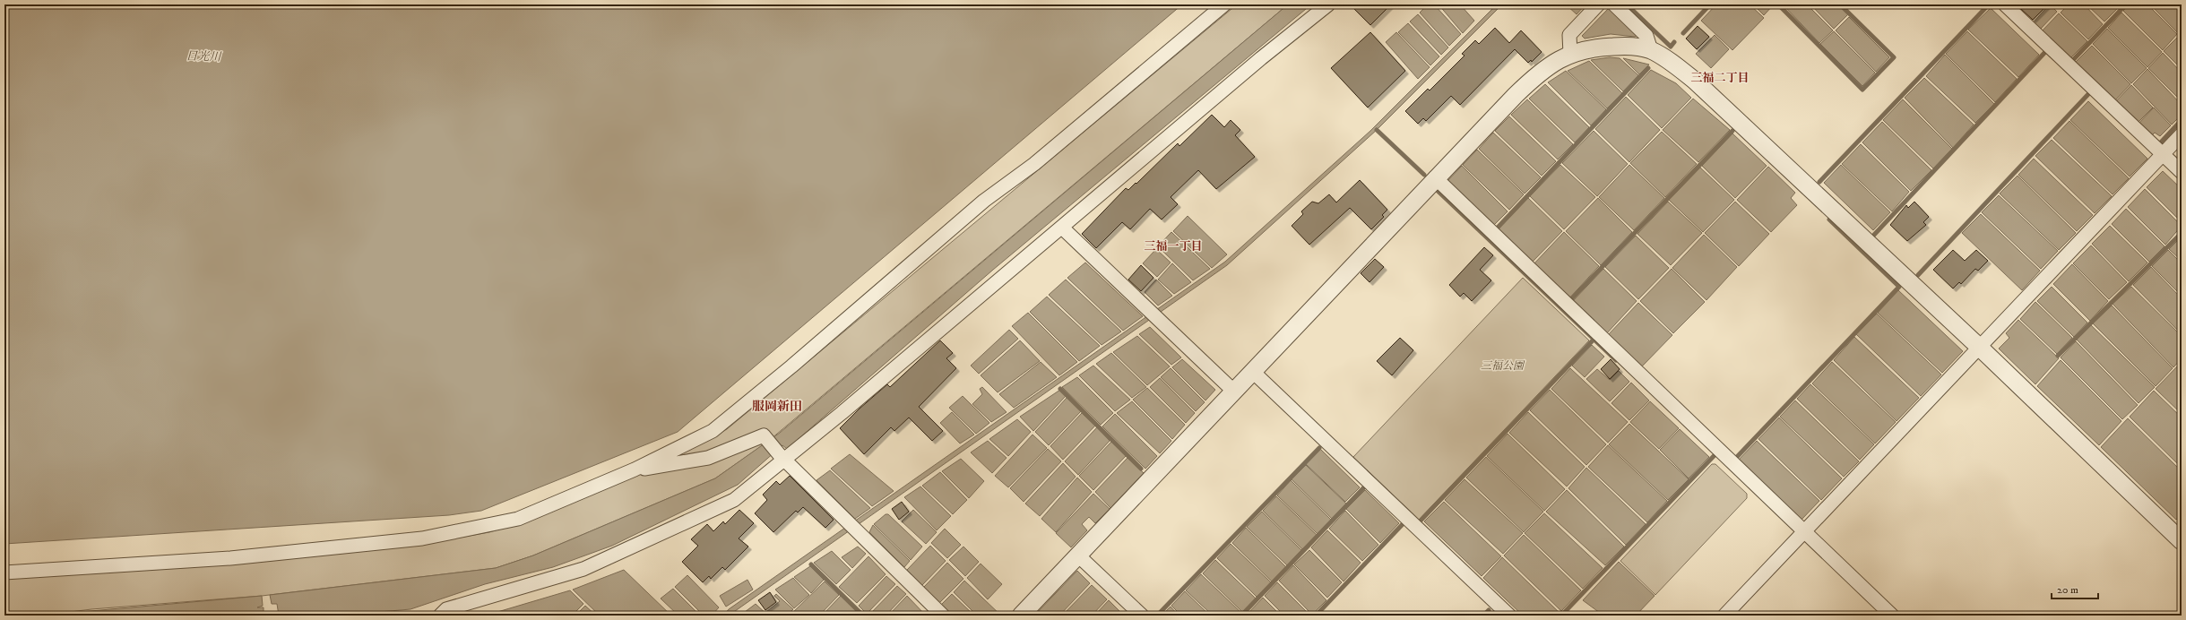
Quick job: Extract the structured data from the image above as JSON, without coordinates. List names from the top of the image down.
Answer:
{
  "districts": ["三福二丁目", "三福一丁目", "服岡新田"],
  "water": ["日光川"],
  "parks": ["三福公園"],
  "scale_bar": "20 m"
}
